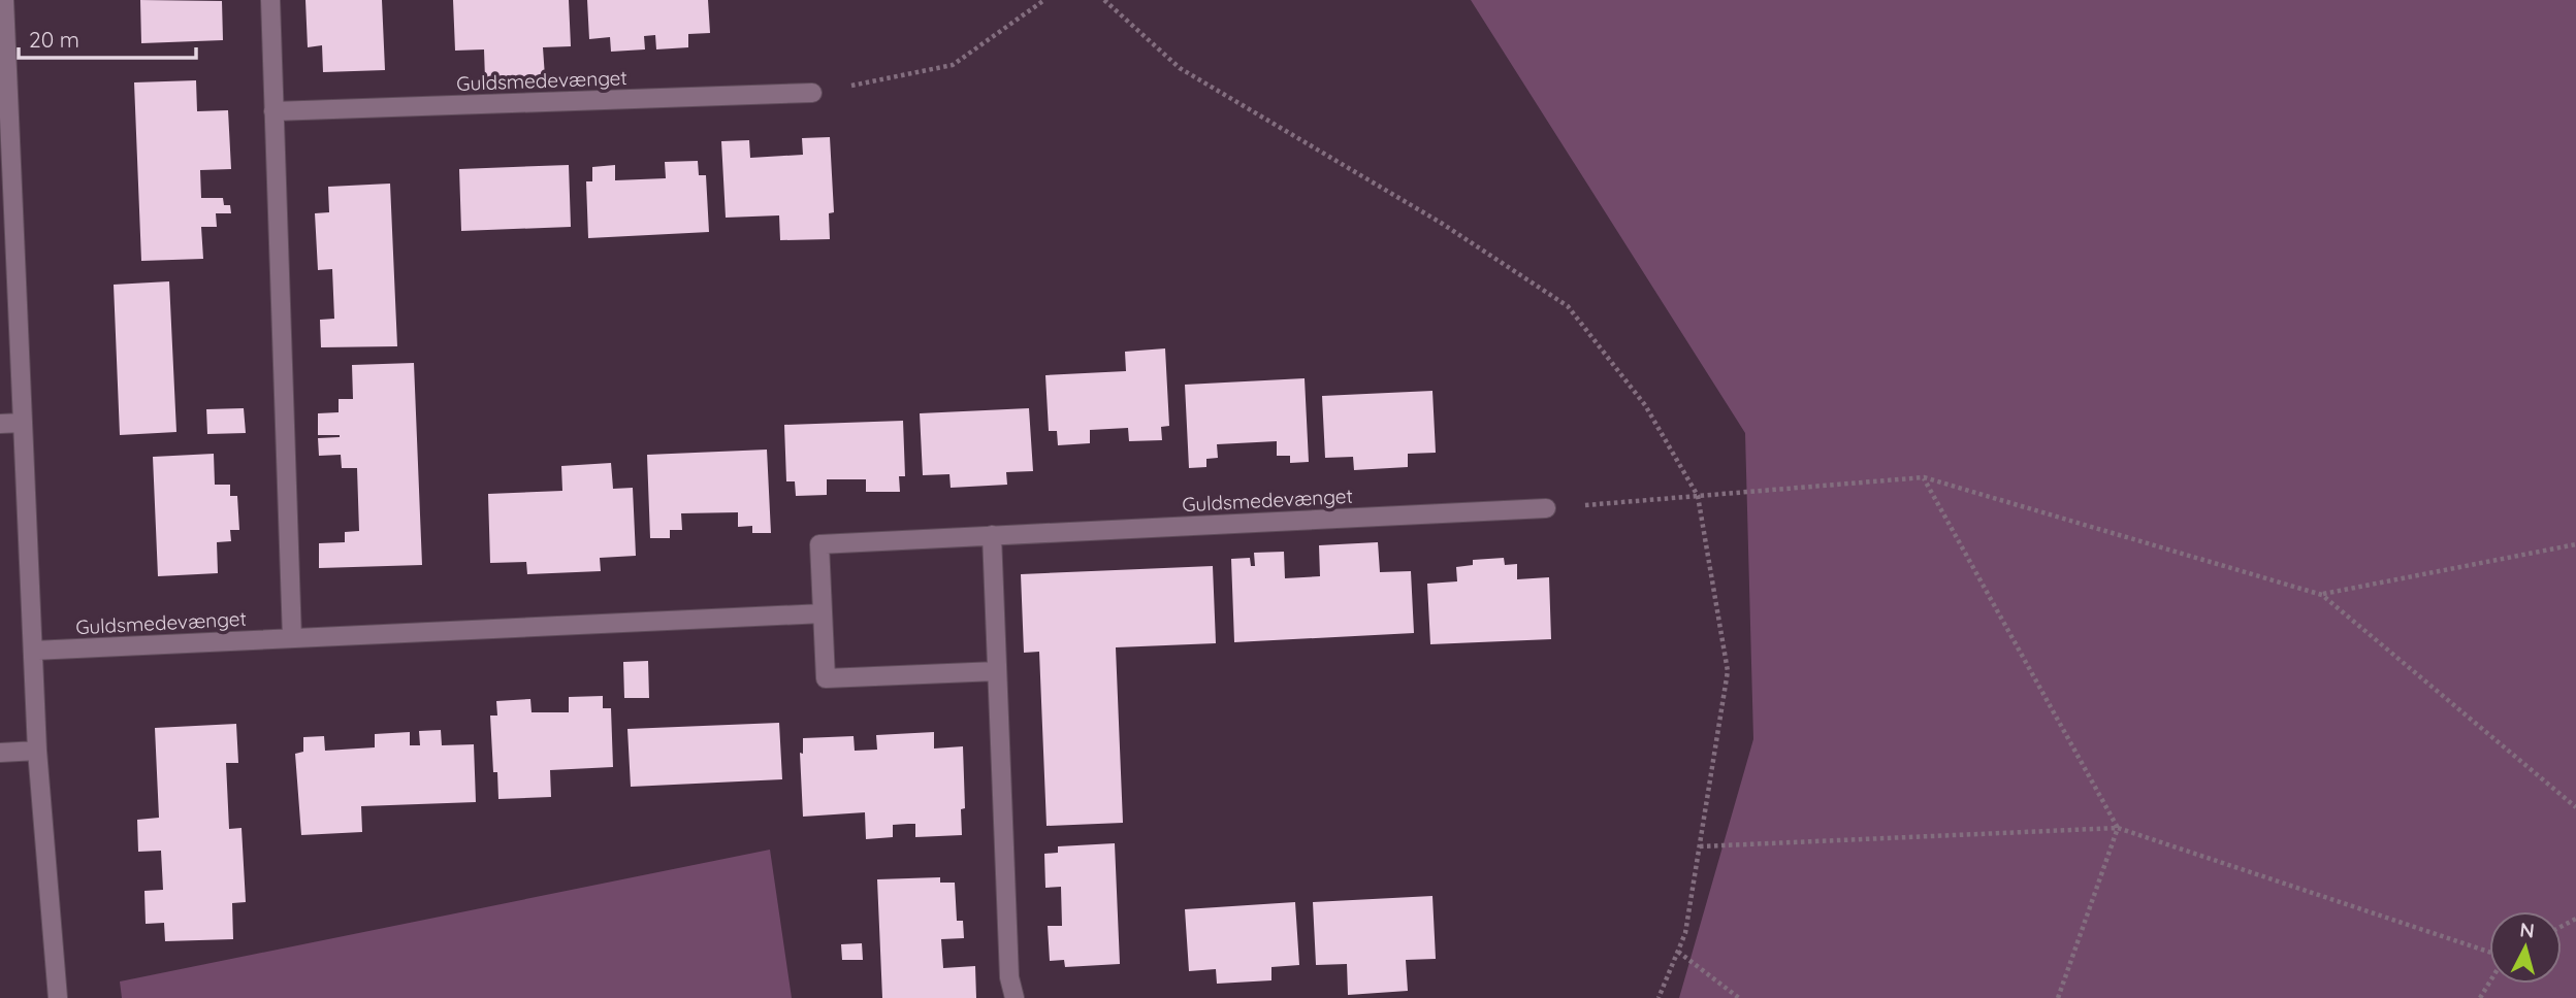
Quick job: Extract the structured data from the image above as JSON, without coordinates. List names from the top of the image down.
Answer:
{
  "streets": {
    "street": ["Guldsmedevænget"]
  },
  "scale_bar": "20 m",
  "north": "top"
}
